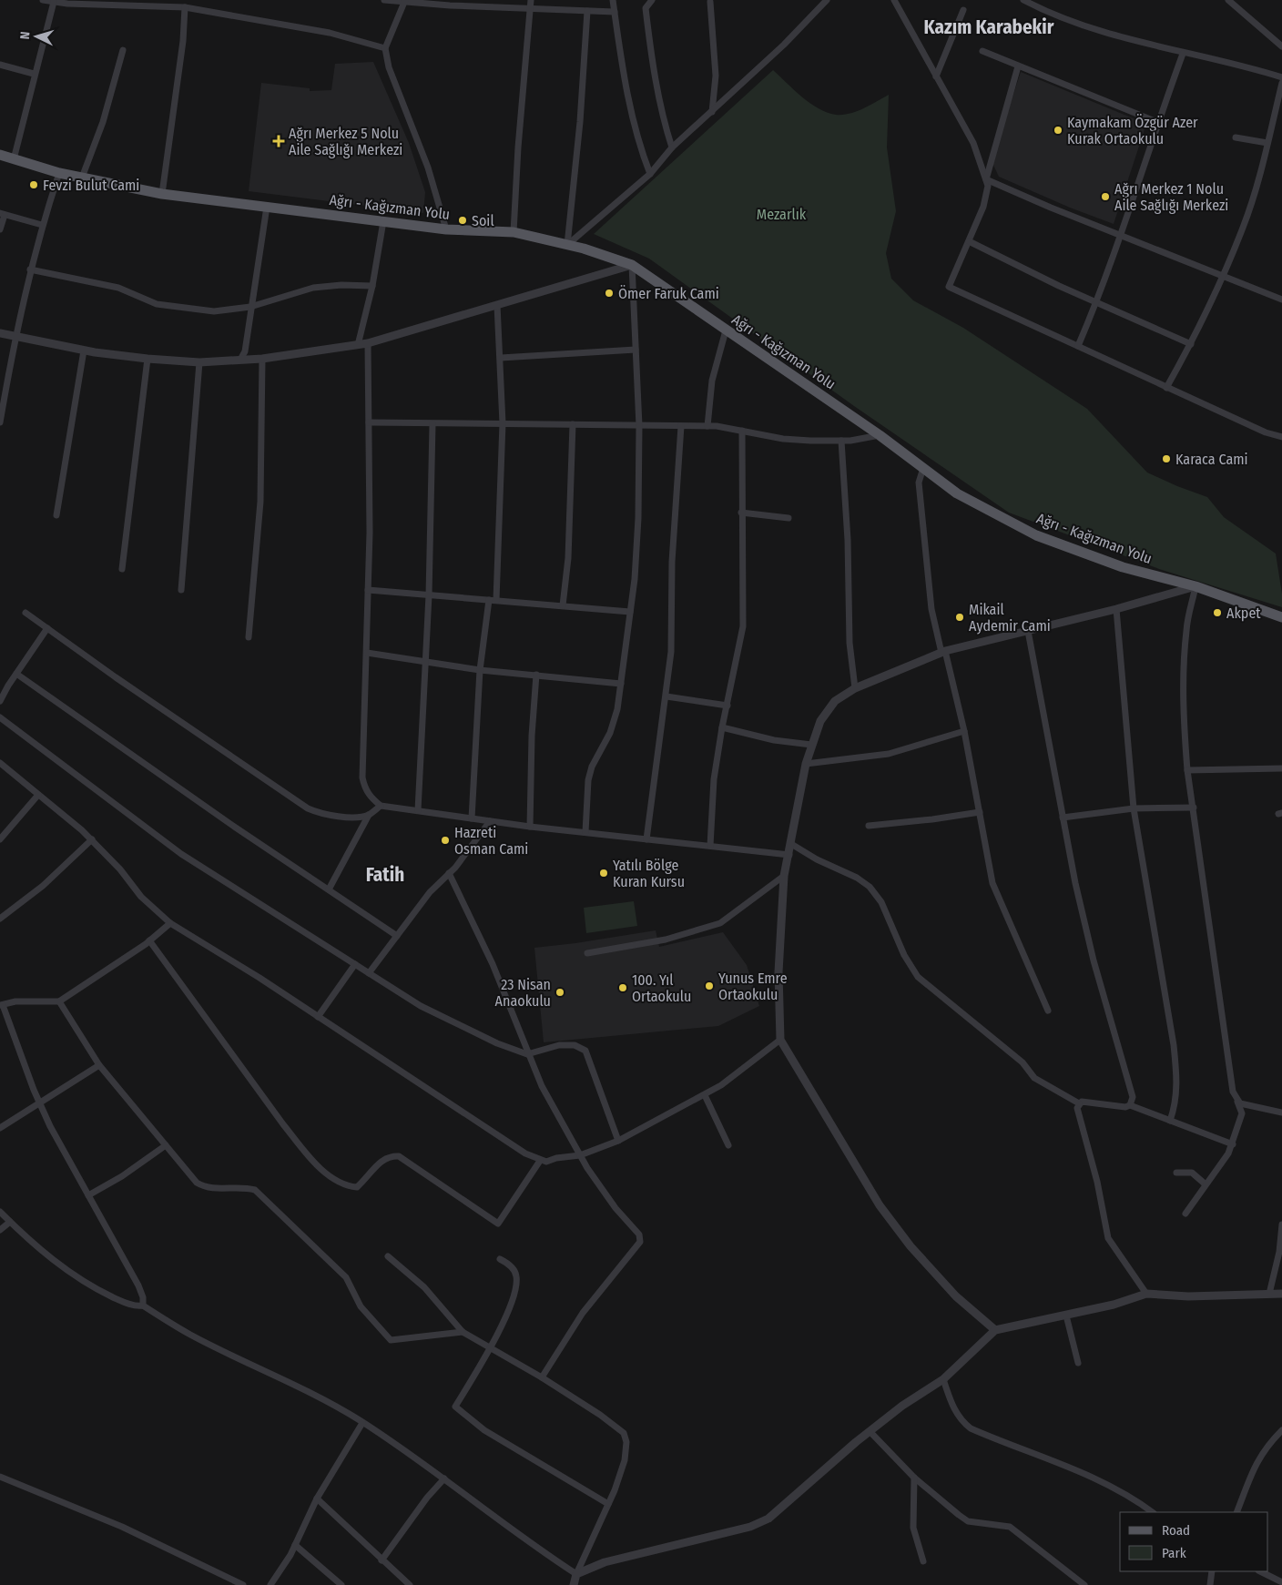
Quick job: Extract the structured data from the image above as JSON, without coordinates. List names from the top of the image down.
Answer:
{
  "streets": {
    "main road": ["Ağrı - Kağızman Yolu"]
  },
  "districts": ["Kazım Karabekir", "Fatih"],
  "parks": ["Mezarlık"],
  "places": {
    "other": [
      "Kaymakam Özgür Azer Kurak Ortaokulu",
      "Fevzi Bulut Cami",
      "Ağrı Merkez 1 Nolu Aile Sağlığı Merkezi",
      "Soil",
      "Ömer Faruk Cami",
      "Karaca Cami",
      "Akpet",
      "Mikail Aydemir Cami",
      "Hazreti Osman Cami",
      "Yatılı Bölge Kuran Kursu",
      "Yunus Emre Ortaokulu",
      "100. Yıl Ortaokulu",
      "23 Nisan Anaokulu"
    ],
    "health": ["Ağrı Merkez 5 Nolu Aile Sağlığı Merkezi"]
  },
  "legend": ["Road", "Park"],
  "north": "left"
}
